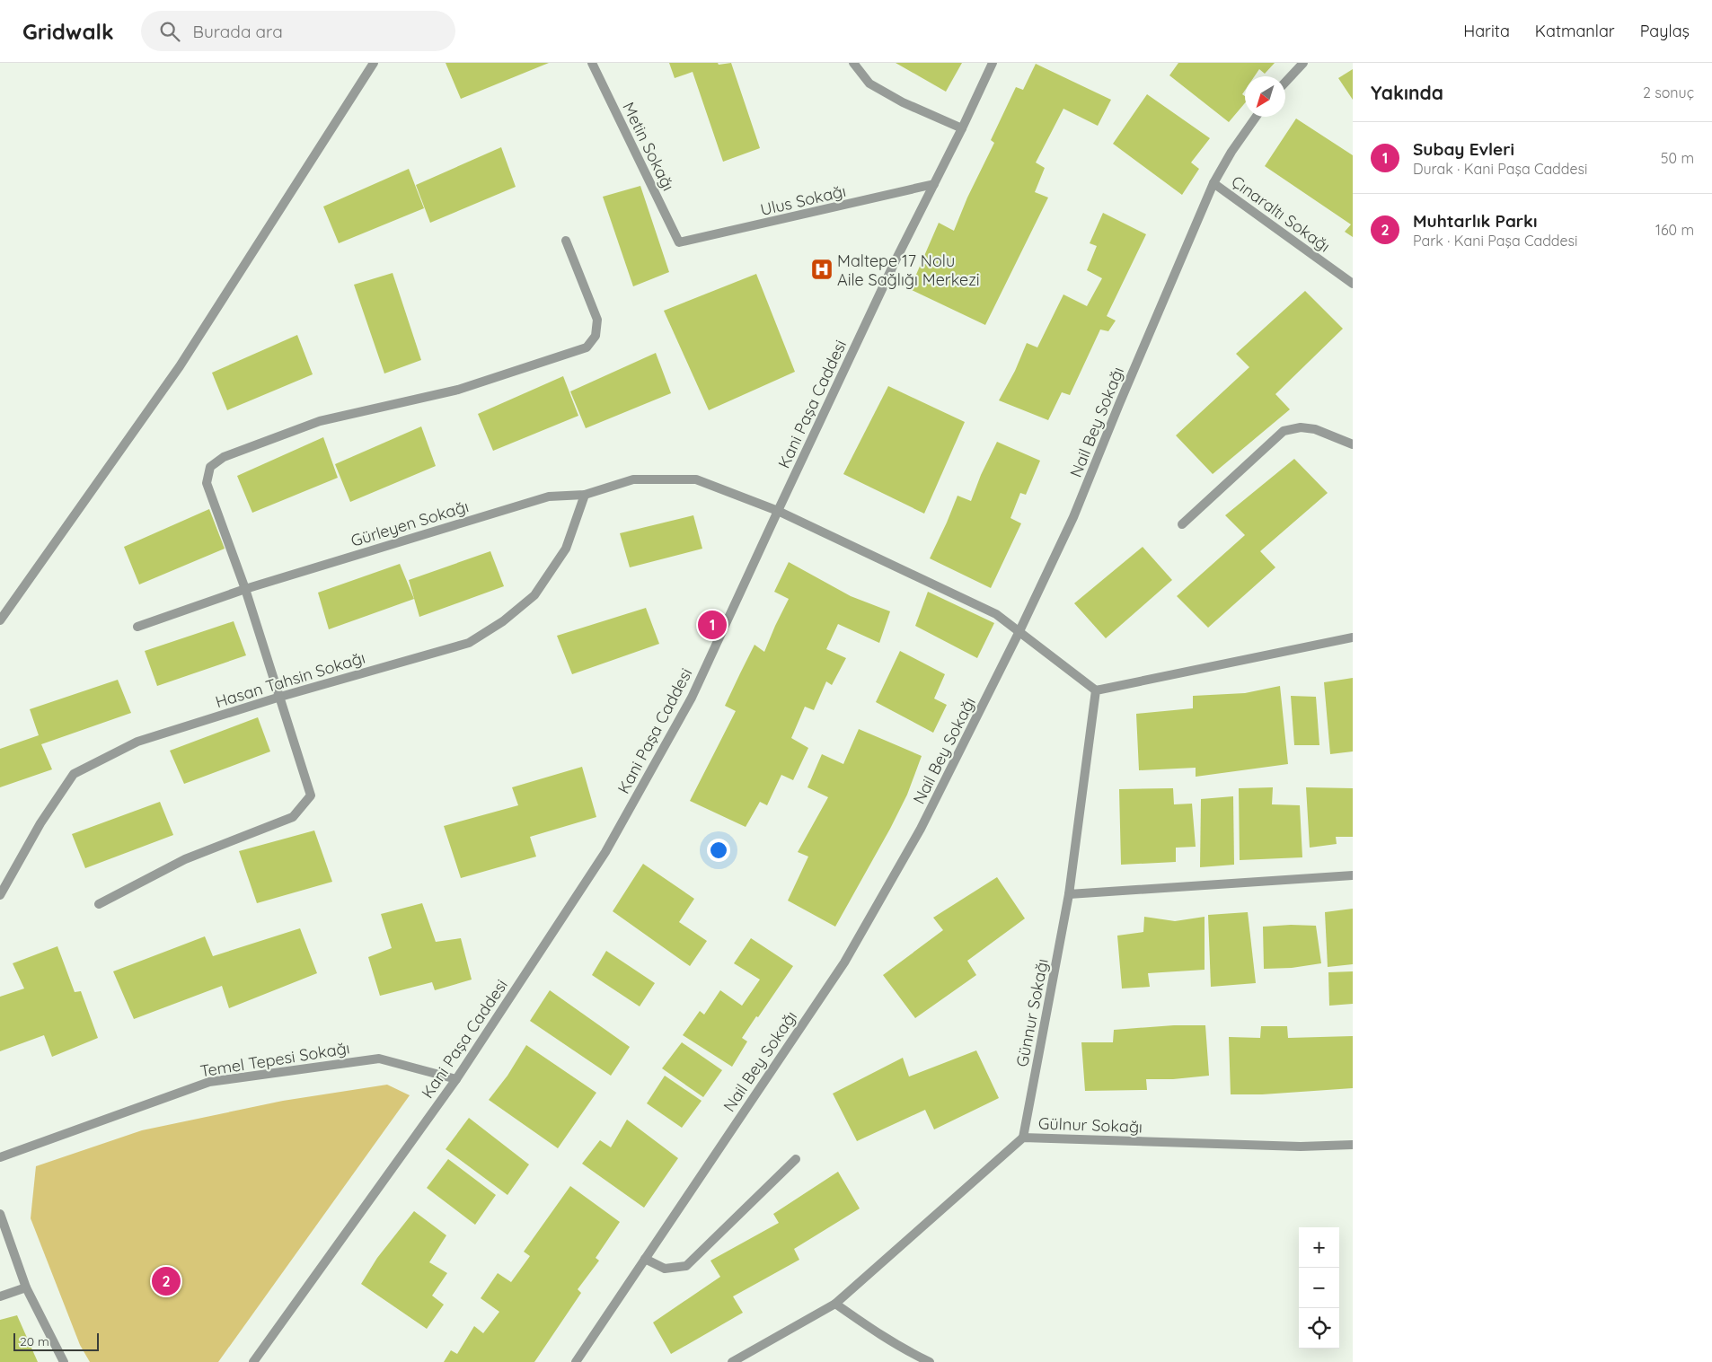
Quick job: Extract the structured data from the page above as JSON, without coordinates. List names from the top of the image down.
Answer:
{
  "streets": {
    "street": [
      "Metin Sokağı",
      "Ulus Sokağı",
      "Çınaraltı Sokağı",
      "Kani Paşa Caddesi",
      "Nail Bey Sokağı",
      "Gürleyen Sokağı",
      "Hasan Tahsin Sokağı",
      "Günnur Sokağı",
      "Temel Tepesi Sokağı",
      "Gülnur Sokağı"
    ]
  },
  "crossings": [
    ["Metin Sokağı", "Ulus Sokağı"],
    ["Ulus Sokağı", "Kani Paşa Caddesi"],
    ["Çınaraltı Sokağı", "Nail Bey Sokağı"],
    ["Kani Paşa Caddesi", "Gürleyen Sokağı"],
    ["Kani Paşa Caddesi", "Temel Tepesi Sokağı"],
    ["Gürleyen Sokağı", "Hasan Tahsin Sokağı"],
    ["Günnur Sokağı", "Gülnur Sokağı"]
  ],
  "places": {
    "hospital": ["Maltepe 17 Nolu Aile Sağlığı Merkezi"]
  },
  "scale_bar": "20 m",
  "north": "bottom left",
  "page": {
    "header": "Gridwalk",
    "search": "Burada ara",
    "nav": ["Harita", "Katmanlar", "Paylaş"],
    "heading": ["Yakında", "2 sonuç"],
    "list": [
      {
        "mark": "1",
        "name": "Subay Evleri",
        "note": "Durak · Kani Paşa Caddesi",
        "value": "50 m"
      },
      {
        "mark": "2",
        "name": "Muhtarlık Parkı",
        "note": "Park · Kani Paşa Caddesi",
        "value": "160 m"
      }
    ],
    "pins": ["1", "2"],
    "map_buttons": ["+", "−"],
    "scale": "20 m"
  }
}
